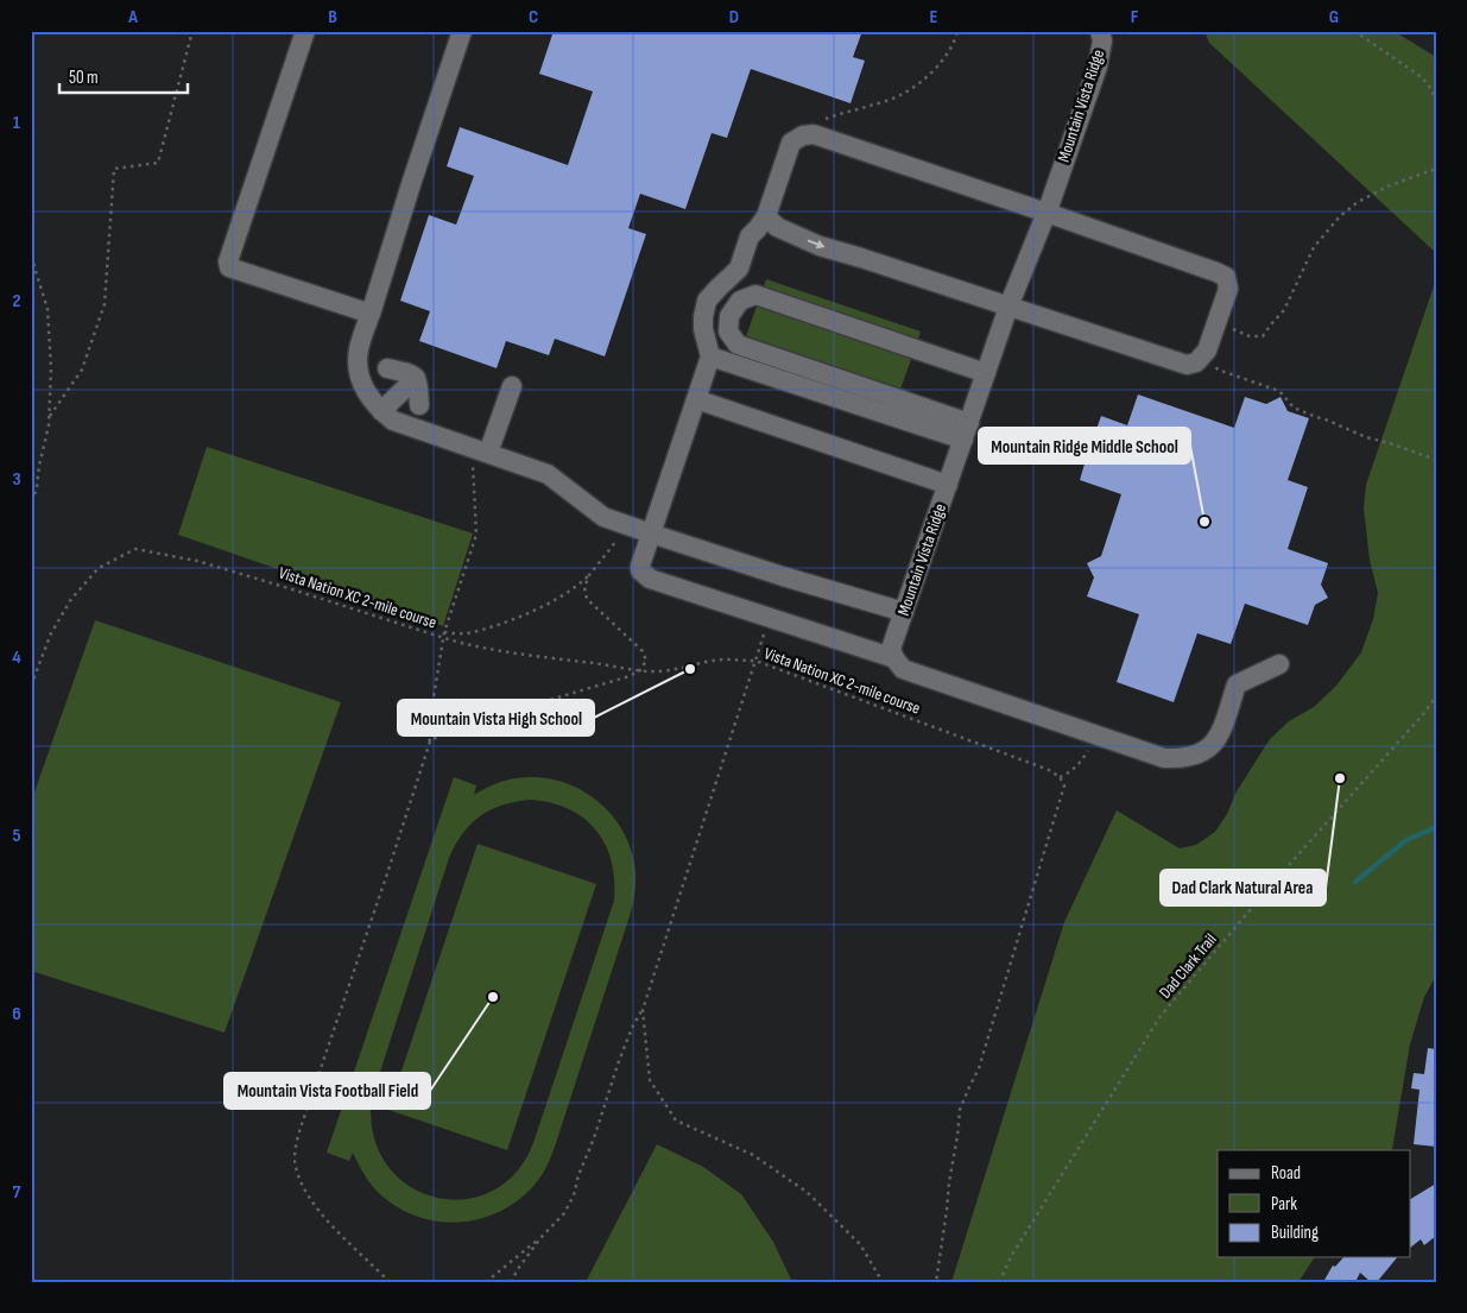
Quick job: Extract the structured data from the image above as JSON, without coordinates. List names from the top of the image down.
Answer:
{
  "streets": {
    "lane": ["Mountain Vista Ridge"],
    "path": ["Vista Nation XC 2-mile course", "Dad Clark Trail"]
  },
  "places": [
    "Mountain Ridge Middle School",
    "Mountain Vista High School",
    "Dad Clark Natural Area",
    "Mountain Vista Football Field"
  ],
  "legend": ["Road", "Park", "Building"],
  "scale_bar": "50 m",
  "grid": {
    "columns": [
      "A",
      "B",
      "C",
      "D",
      "E",
      "F",
      "G"
    ],
    "rows": [
      "1",
      "2",
      "3",
      "4",
      "5",
      "6",
      "7"
    ]
  }
}
